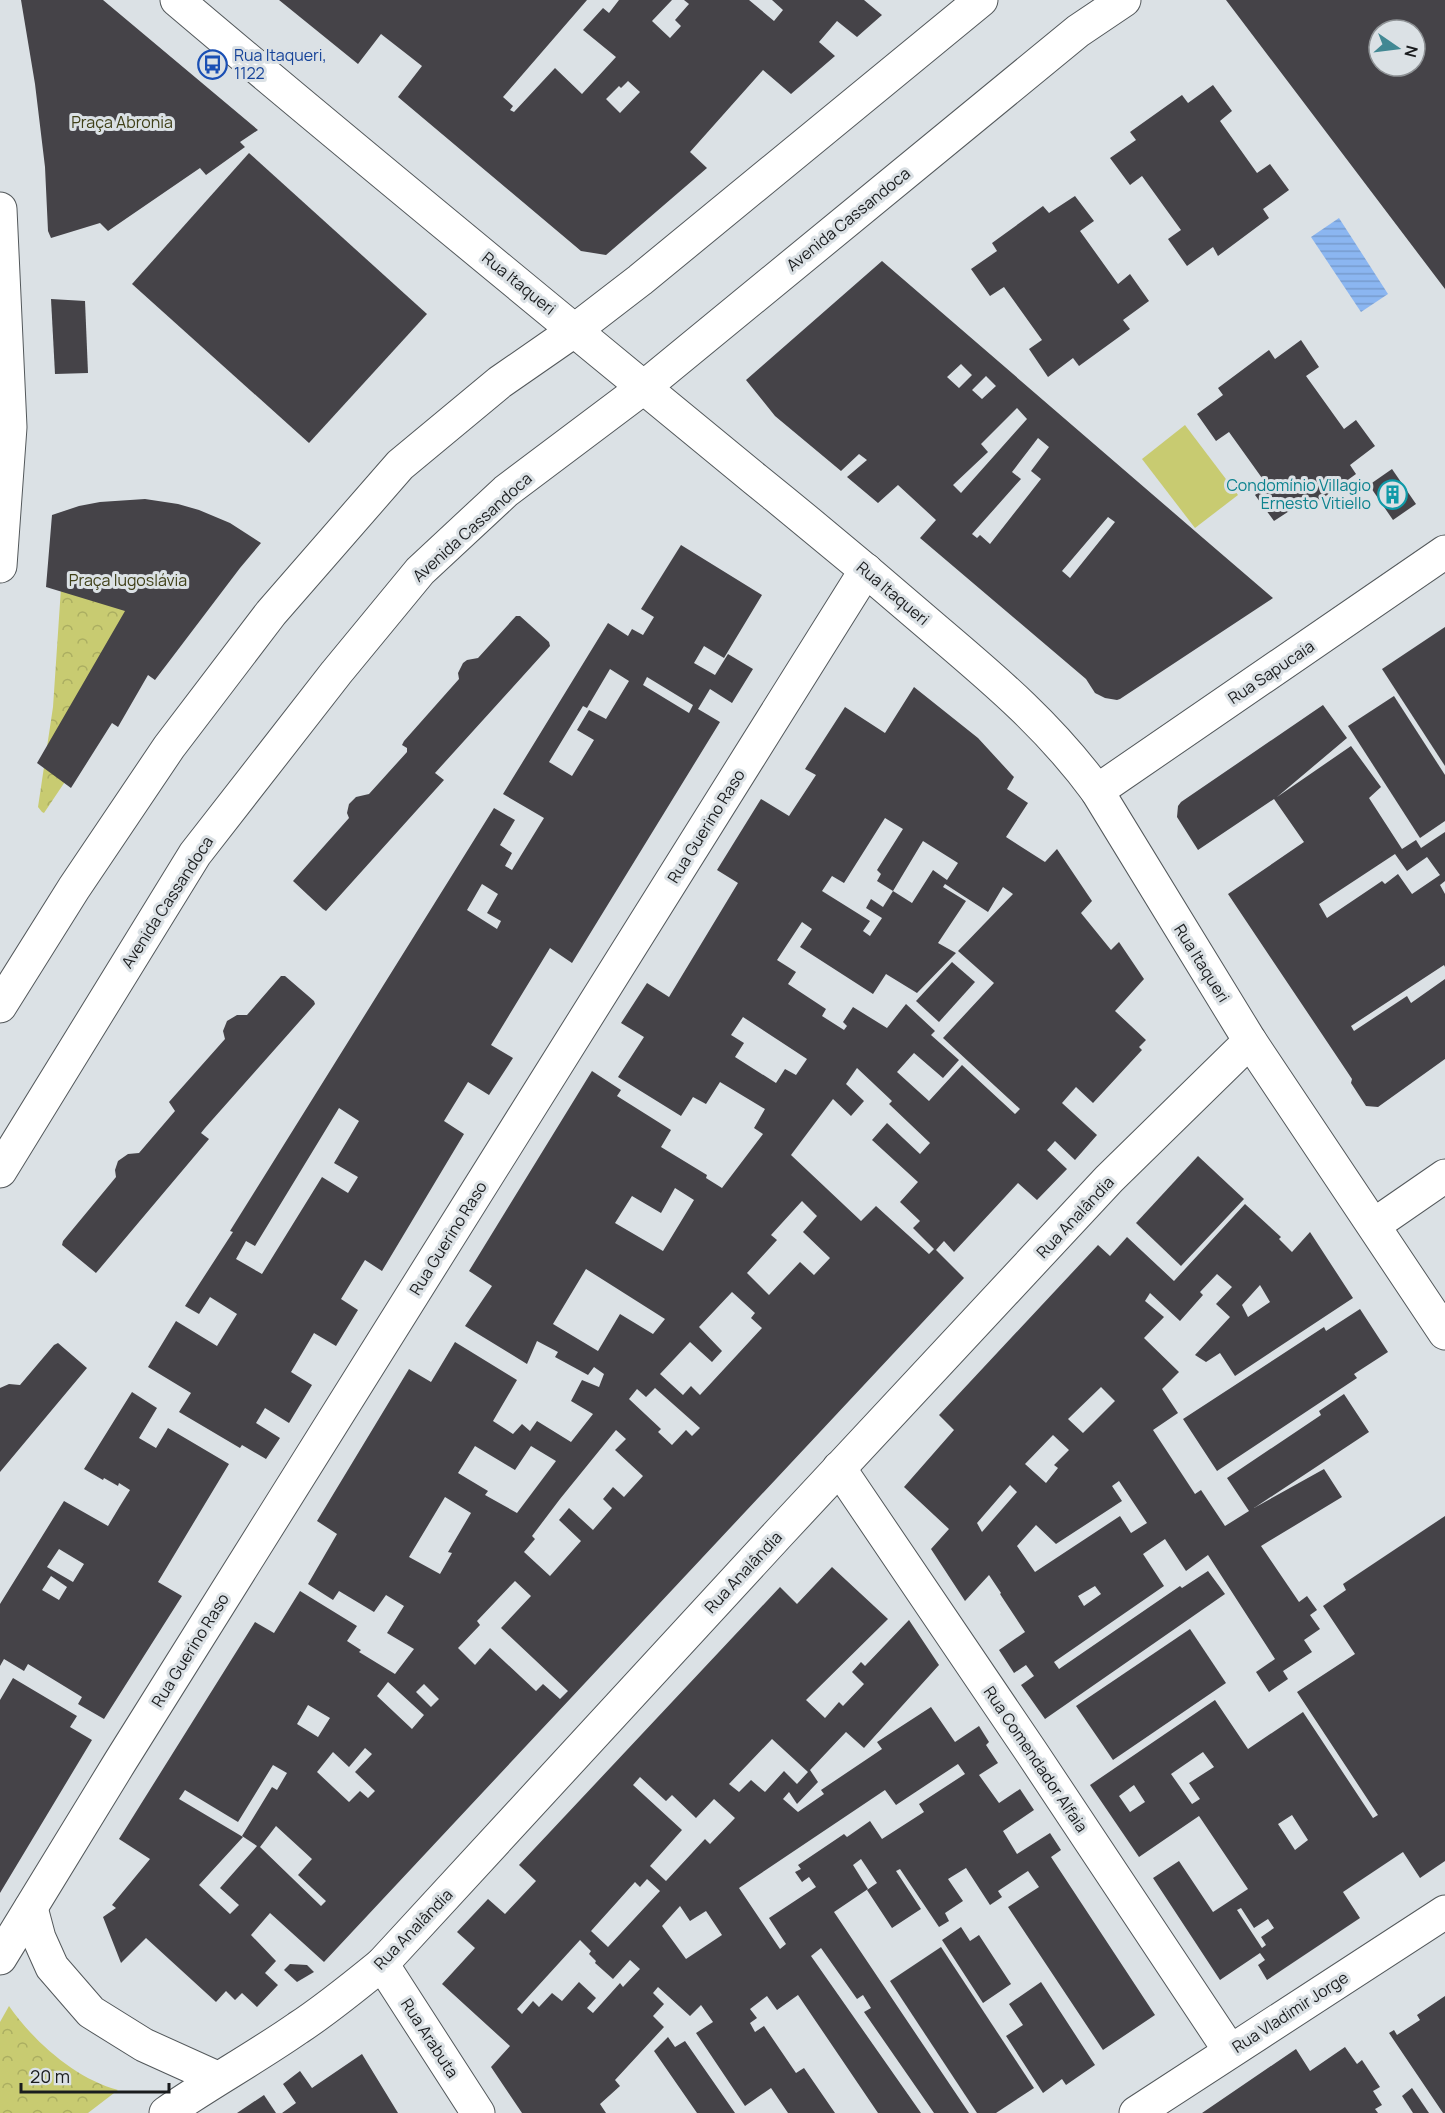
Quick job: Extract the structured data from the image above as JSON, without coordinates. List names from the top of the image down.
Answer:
{
  "streets": {
    "street": [
      "Avenida Cassandoca",
      "Rua Itaqueri",
      "Rua Sapucaia",
      "Rua Guerino Raso",
      "Rua Analândia",
      "Rua Comendador Alfaia",
      "Rua Vladimir Jorge",
      "Rua Arabuta"
    ]
  },
  "crossings": [
    ["Avenida Cassandoca", "Rua Itaqueri"],
    ["Rua Itaqueri", "Rua Sapucaia"],
    ["Rua Itaqueri", "Rua Guerino Raso"],
    ["Rua Itaqueri", "Rua Analândia"],
    ["Rua Analândia", "Rua Comendador Alfaia"],
    ["Rua Analândia", "Rua Arabuta"],
    ["Rua Comendador Alfaia", "Rua Vladimir Jorge"]
  ],
  "parks": ["Praça Abronia", "Praça Iugoslávia"],
  "places": {
    "bus stop": ["Rua Itaqueri, 1122"],
    "building": ["Condomínio Villagio Ernesto Vitiello"]
  },
  "scale_bar": "20 m",
  "north": "right"
}
